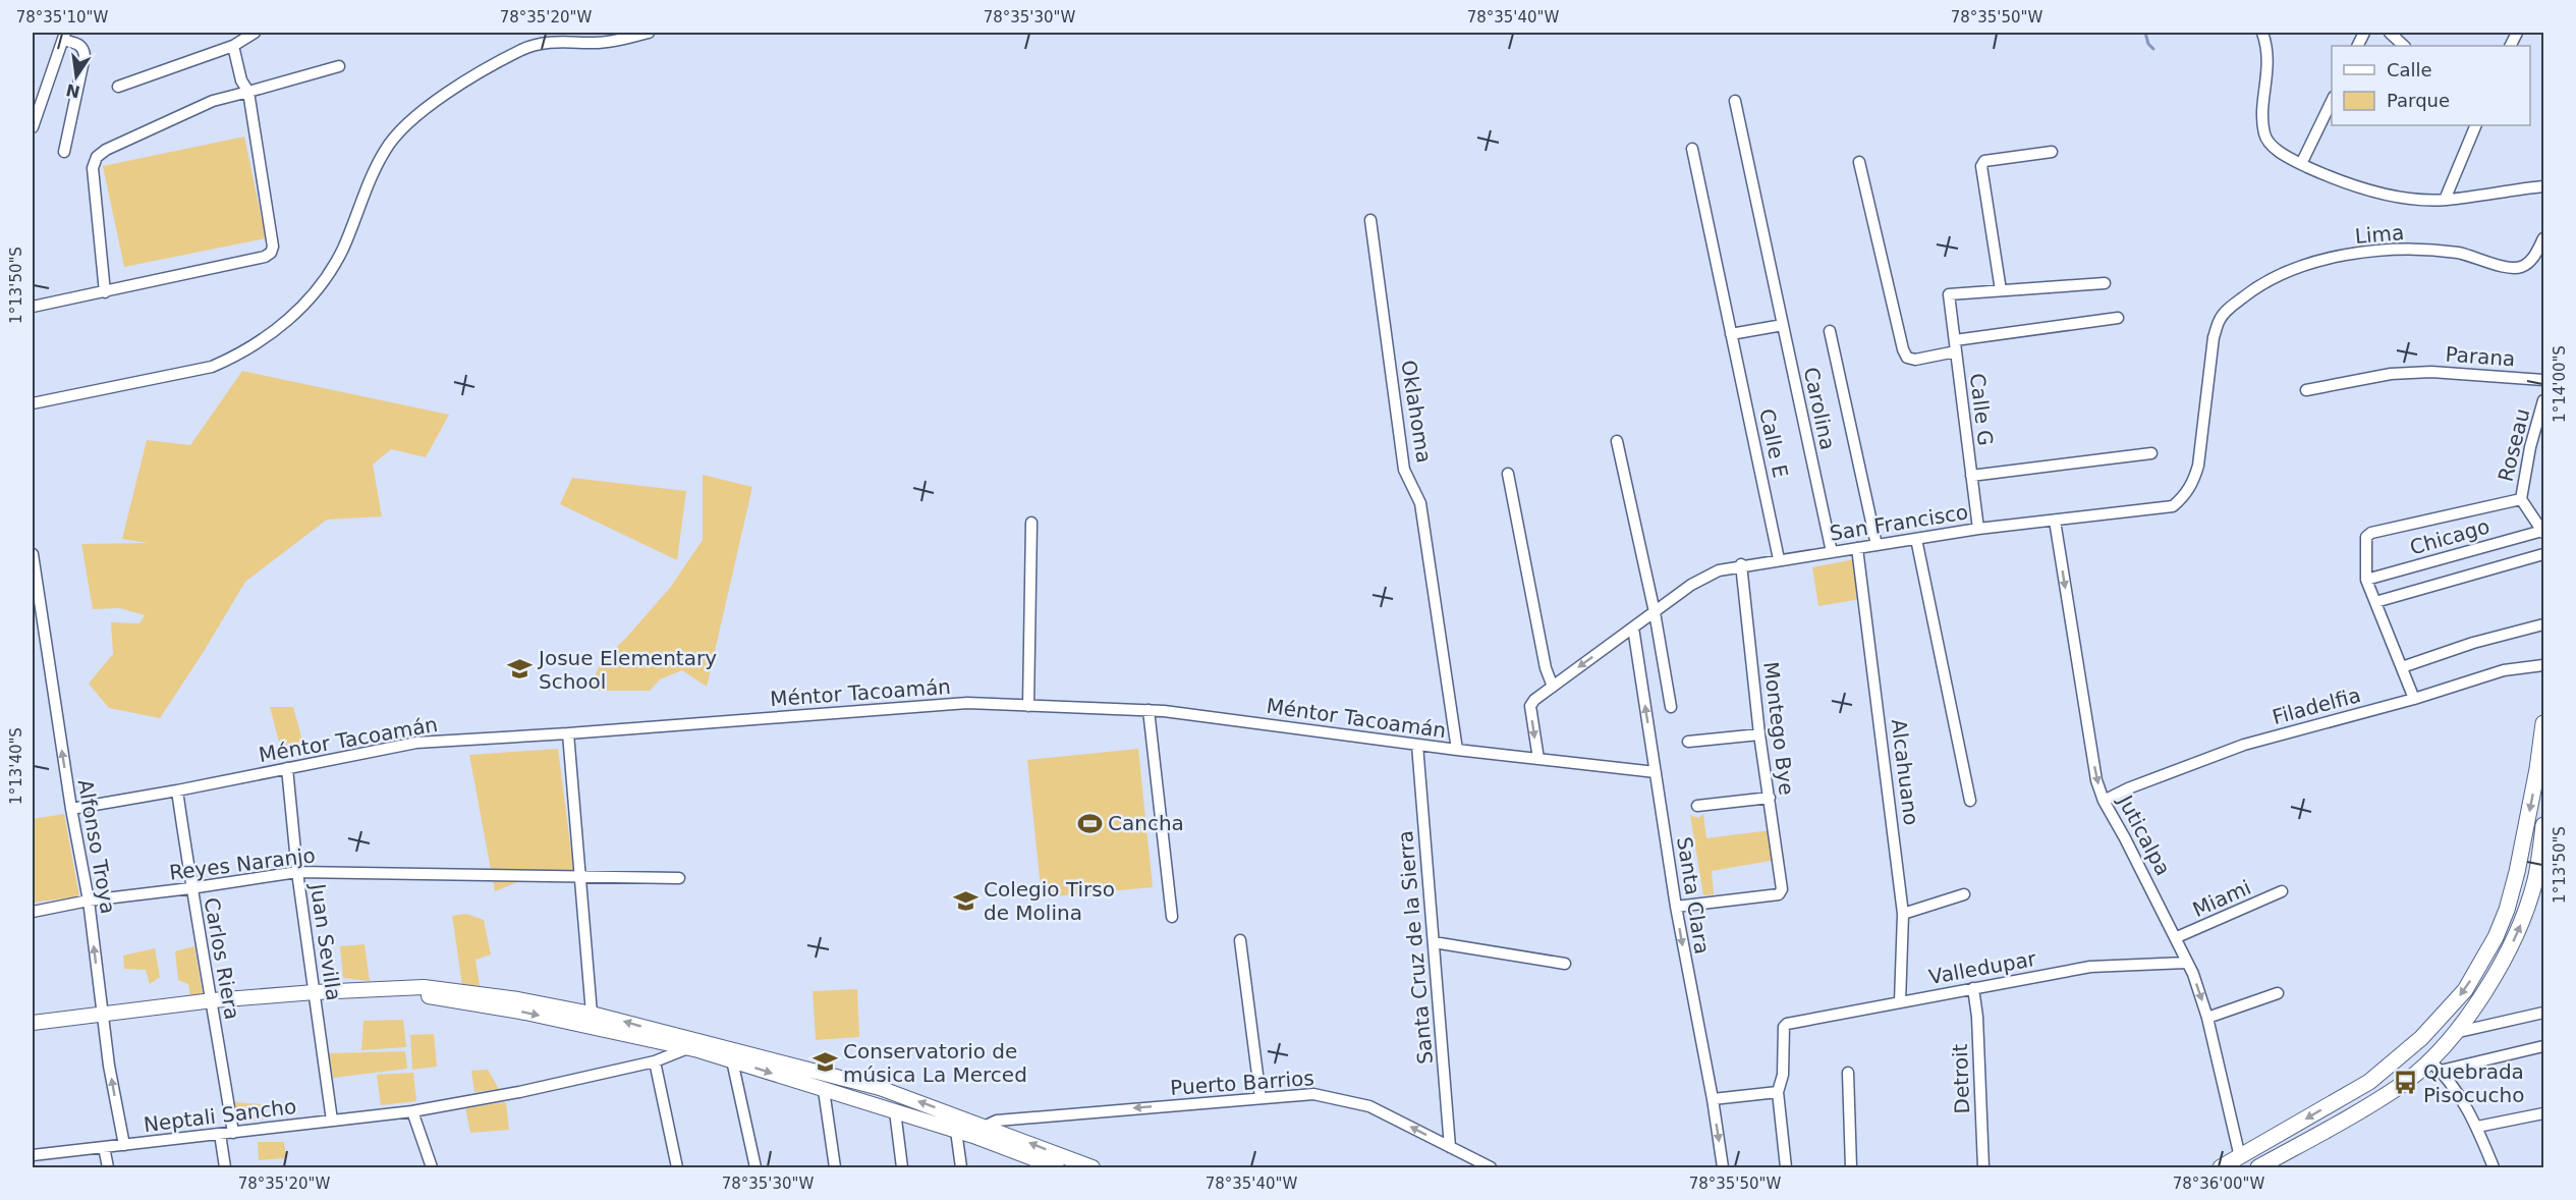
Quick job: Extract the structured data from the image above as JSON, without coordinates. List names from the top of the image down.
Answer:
{
  "streets": {
    "street": [
      "Lima",
      "Parana",
      "Carolina",
      "Calle G",
      "Oklahoma",
      "Calle E",
      "Roseau",
      "San Francisco",
      "Chicago",
      "Méntor Tacoamán",
      "Filadelfia",
      "Montego Bye",
      "Alcahuano",
      "Juticalpa",
      "Alfonso Troya",
      "Reyes Naranjo",
      "Santa Clara",
      "Miami",
      "Juan Sevilla",
      "Santa Cruz de la Sierra",
      "Carlos Riera",
      "Valledupar",
      "Detroit",
      "Puerto Barrios",
      "Neptali Sancho"
    ]
  },
  "crossings": [
    ["Lima", "San Francisco"],
    ["Carolina", "San Francisco"],
    ["Calle G", "San Francisco"],
    ["Oklahoma", "Méntor Tacoamán"],
    ["Calle E", "San Francisco"],
    ["San Francisco", "Méntor Tacoamán"],
    ["San Francisco", "Montego Bye"],
    ["San Francisco", "Alcahuano"],
    ["San Francisco", "Juticalpa"],
    ["San Francisco", "Santa Clara"],
    ["Méntor Tacoamán", "Alfonso Troya"],
    ["Méntor Tacoamán", "Santa Clara"],
    ["Méntor Tacoamán", "Juan Sevilla"],
    ["Méntor Tacoamán", "Santa Cruz de la Sierra"],
    ["Méntor Tacoamán", "Carlos Riera"],
    ["Filadelfia", "Juticalpa"],
    ["Montego Bye", "Santa Clara"],
    ["Alcahuano", "Valledupar"],
    ["Juticalpa", "Miami"],
    ["Juticalpa", "Valledupar"],
    ["Alfonso Troya", "Reyes Naranjo"],
    ["Alfonso Troya", "Neptali Sancho"],
    ["Reyes Naranjo", "Juan Sevilla"],
    ["Reyes Naranjo", "Carlos Riera"],
    ["Juan Sevilla", "Neptali Sancho"],
    ["Santa Cruz de la Sierra", "Puerto Barrios"],
    ["Carlos Riera", "Neptali Sancho"],
    ["Valledupar", "Detroit"]
  ],
  "one_way": ["Juticalpa", "Alfonso Troya"],
  "places": {
    "school or university": ["Josue Elementary School", "Colegio Tirso de Molina", "Conservatorio de música La Merced"],
    "sports": ["Cancha"],
    "bus stop": ["Quebrada Pisocucho"]
  },
  "legend": ["Calle", "Parque"],
  "north": "bottom",
  "coordinates": [
    "78°35'10\"W",
    "78°35'20\"W",
    "78°35'30\"W",
    "78°35'40\"W",
    "78°35'50\"W",
    "1°13'50\"S",
    "1°14'00\"S",
    "1°13'40\"S",
    "78°36'00\"W"
  ]
}
